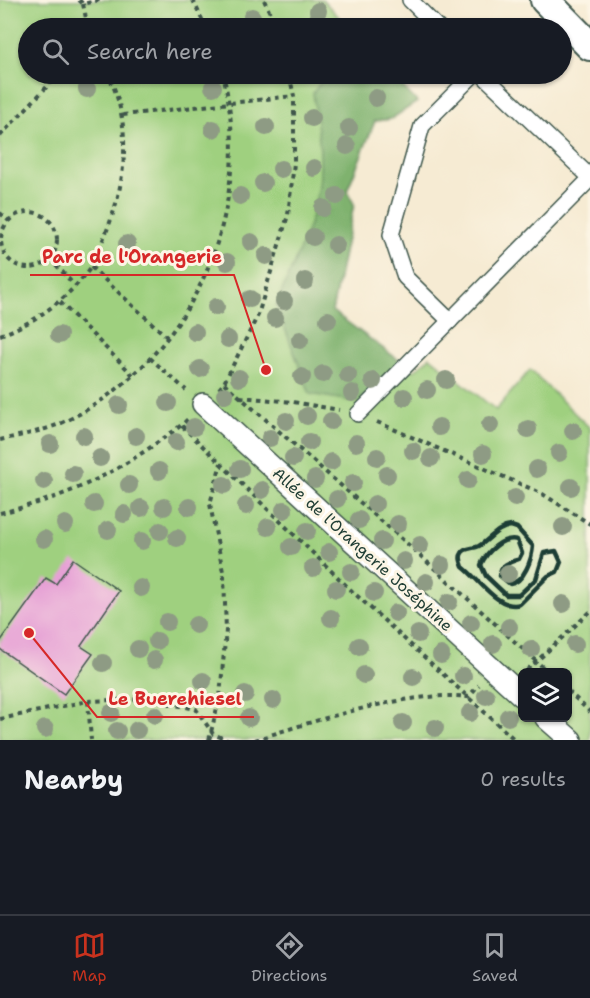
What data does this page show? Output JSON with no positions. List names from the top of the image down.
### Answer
{
  "streets": {
    "street": ["Allée de l'Orangerie Joséphine"]
  },
  "places": ["Parc de l'Orangerie", "Le Buerehiesel"],
  "page": {
    "search": "Search here",
    "heading": ["Nearby", "0 results"],
    "nav": ["Map", "Directions", "Saved"]
  }
}
